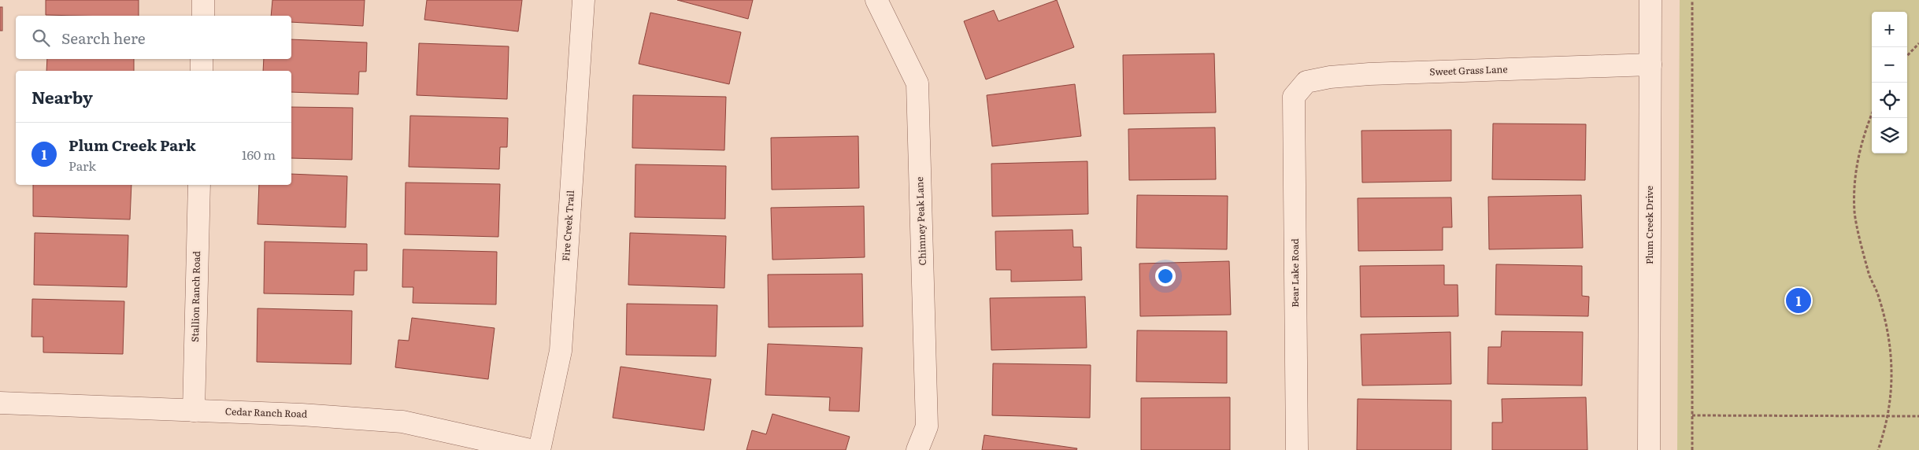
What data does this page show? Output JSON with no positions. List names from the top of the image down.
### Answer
{
  "streets": {
    "street": [
      "Sweet Grass Lane",
      "Chimney Peak Lane",
      "Plum Creek Drive",
      "Fire Creek Trail",
      "Bear Lake Road",
      "Stallion Ranch Road",
      "Cedar Ranch Road"
    ]
  },
  "crossings": [
    ["Sweet Grass Lane", "Plum Creek Drive"],
    ["Sweet Grass Lane", "Bear Lake Road"],
    ["Stallion Ranch Road", "Cedar Ranch Road"]
  ],
  "page": {
    "map_buttons": ["+", "−"],
    "search": "Search here",
    "heading": "Nearby",
    "list": [
      {
        "mark": "1",
        "name": "Plum Creek Park",
        "note": "Park",
        "value": "160 m"
      }
    ],
    "pins": "1"
  }
}
